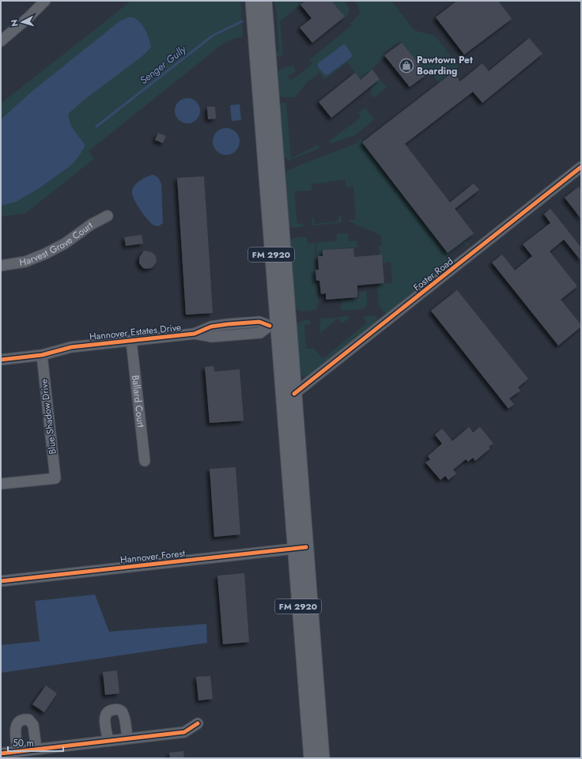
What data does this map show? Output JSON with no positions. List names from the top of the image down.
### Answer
{
  "streets": {
    "main road": ["FM 2920"],
    "street": [
      "Harvest Grove Court",
      "Foster Road",
      "Hannover Estates Drive",
      "Ballard Court",
      "Blue Shadow Drive",
      "Hannover Forest"
    ]
  },
  "crossings": [
    ["FM 2920", "Foster Road"],
    ["FM 2920", "Hannover Estates Drive"],
    ["FM 2920", "Hannover Forest"],
    ["Hannover Estates Drive", "Ballard Court"],
    ["Hannover Estates Drive", "Blue Shadow Drive"]
  ],
  "water": ["Senger Gully"],
  "places": {
    "shop": ["Pawtown Pet Boarding"]
  },
  "scale_bar": "50 m",
  "north": "left"
}
